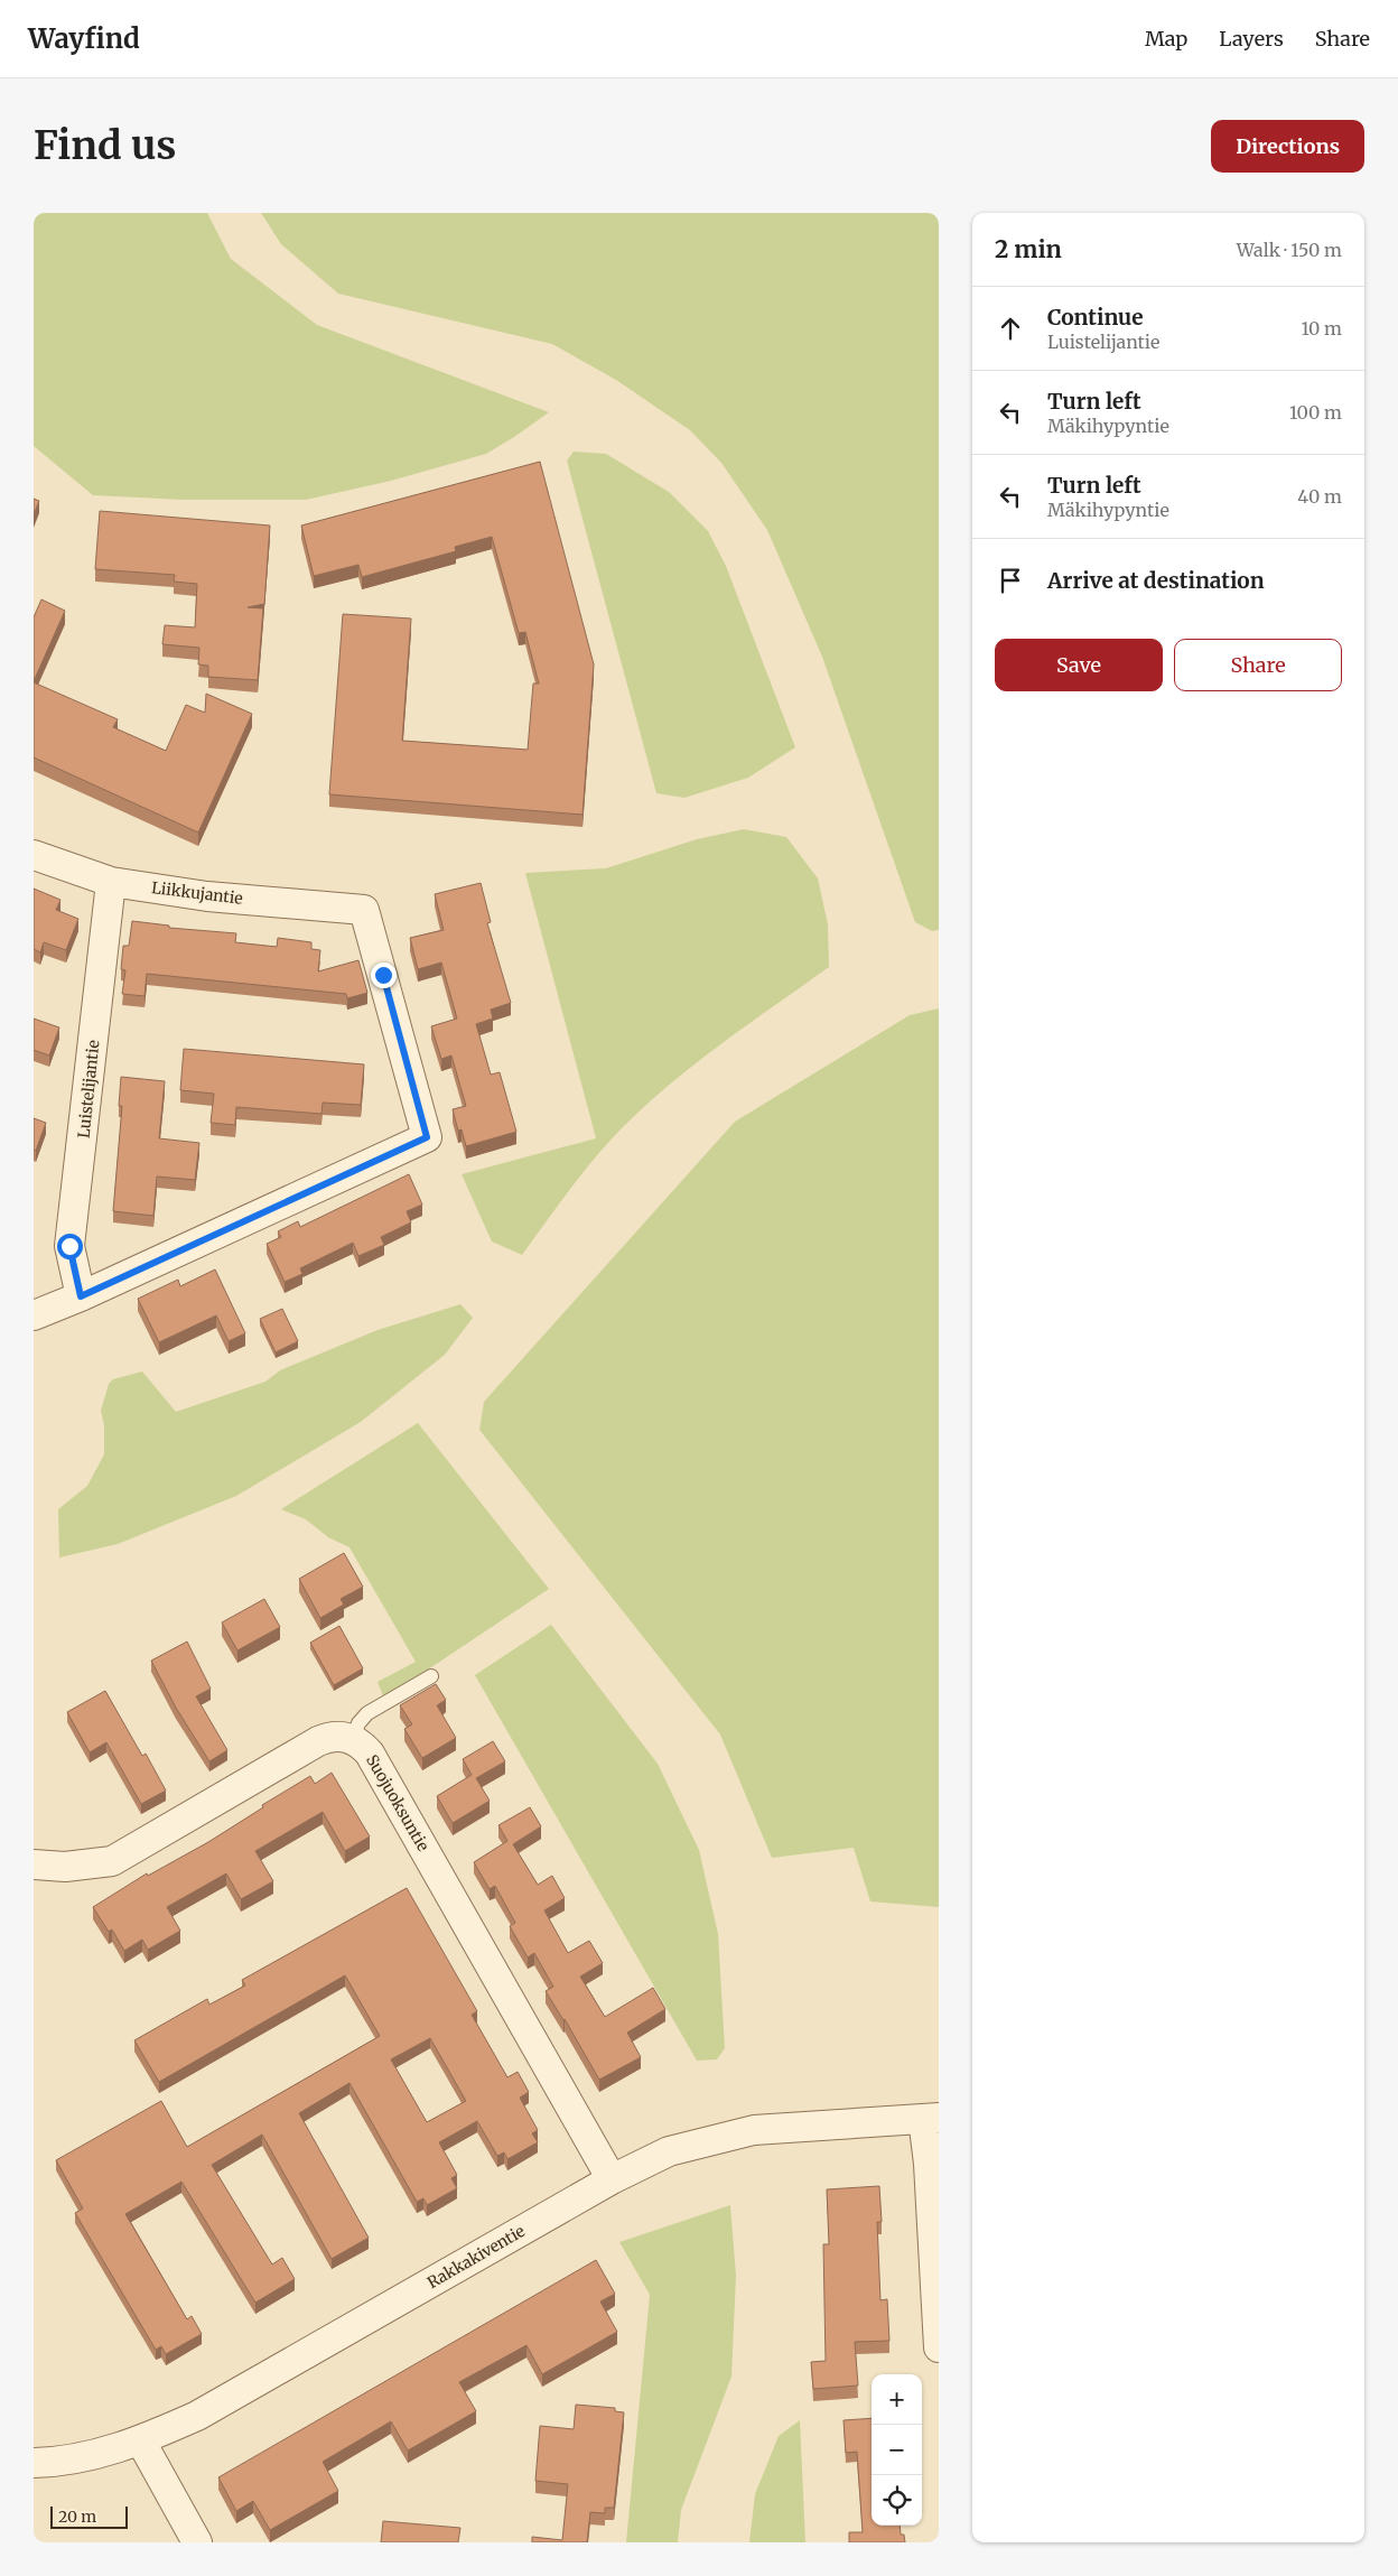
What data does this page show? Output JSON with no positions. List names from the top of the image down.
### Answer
{
  "streets": {
    "street": [
      "Liikkujantie",
      "Luistelijantie",
      "Suojuoksuntie",
      "Rakkakiventie"
    ]
  },
  "crossings": [
    ["Liikkujantie", "Luistelijantie"],
    ["Suojuoksuntie", "Rakkakiventie"]
  ],
  "scale_bar": "20 m",
  "page": {
    "header": "Wayfind",
    "nav": ["Map", "Layers", "Share"],
    "buttons": [
      "Directions",
      ["Save", "Share"]
    ],
    "title": "Find us",
    "heading": ["2 min", "Walk · 150 m"],
    "list": [
      ["Continue", "Luistelijantie", "10 m"],
      ["Turn left", "Mäkihypyntie", "100 m"],
      ["Turn left", "Mäkihypyntie", "40 m"],
      "Arrive at destination"
    ],
    "map_buttons": ["+", "−"],
    "scale": "20 m"
  }
}
